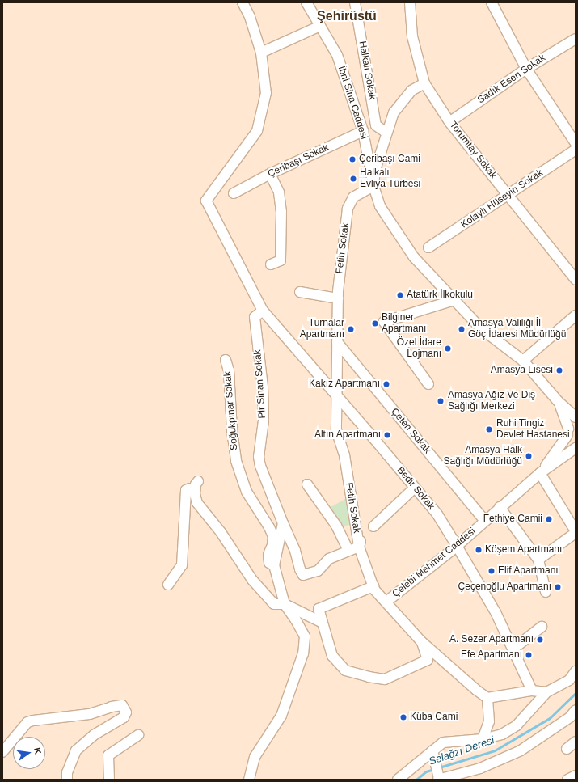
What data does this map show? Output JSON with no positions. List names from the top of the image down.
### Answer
{
  "streets": {
    "street": [
      "Halkalı Sokak",
      "Sadık Esen Sokak",
      "İbni Sina Caddesi",
      "Torumtay Sokak",
      "Çeribaşı Sokak",
      "Kolaylı Hüseyin Sokak",
      "Fetih Sokak",
      "Pir Sinan Sokak",
      "Soğukpınar Sokak",
      "Çeten Sokak",
      "Bedir Sokak",
      "Çelebi Mehmet Caddesi"
    ]
  },
  "crossings": [
    ["Sadık Esen Sokak", "Torumtay Sokak"],
    ["İbni Sina Caddesi", "Çeribaşı Sokak"],
    ["İbni Sina Caddesi", "Fetih Sokak"],
    ["Torumtay Sokak", "Kolaylı Hüseyin Sokak"],
    ["Fetih Sokak", "Çeten Sokak"],
    ["Fetih Sokak", "Bedir Sokak"],
    ["Fetih Sokak", "Çelebi Mehmet Caddesi"],
    ["Pir Sinan Sokak", "Bedir Sokak"],
    ["Çeten Sokak", "Çelebi Mehmet Caddesi"],
    ["Bedir Sokak", "Çelebi Mehmet Caddesi"]
  ],
  "districts": ["Şehirüstü"],
  "water": ["Selağzı Deresi"],
  "places": [
    "Çeribaşı Cami",
    "Halkalı Evliya Türbesi",
    "Atatürk İlkokulu",
    "Bilginer Apartmanı",
    "Turnalar Apartmanı",
    "Amasya Valiliği İl Göç İdaresi Müdürlüğü",
    "Özel İdare Lojmanı",
    "Amasya Lisesi",
    "Kakız Apartmanı",
    "Amasya Ağız Ve Diş Sağlığı Merkezi",
    "Ruhi Tingiz Devlet Hastanesi",
    "Altın Apartmanı",
    "Amasya Halk Sağlığı Müdürlüğü",
    "Fethiye Camii",
    "Köşem Apartmanı",
    "Elif Apartmanı",
    "Çeçenoğlu Apartmanı",
    "A. Sezer Apartmanı",
    "Efe Apartmanı",
    "Küba Cami"
  ],
  "north": "right"
}
